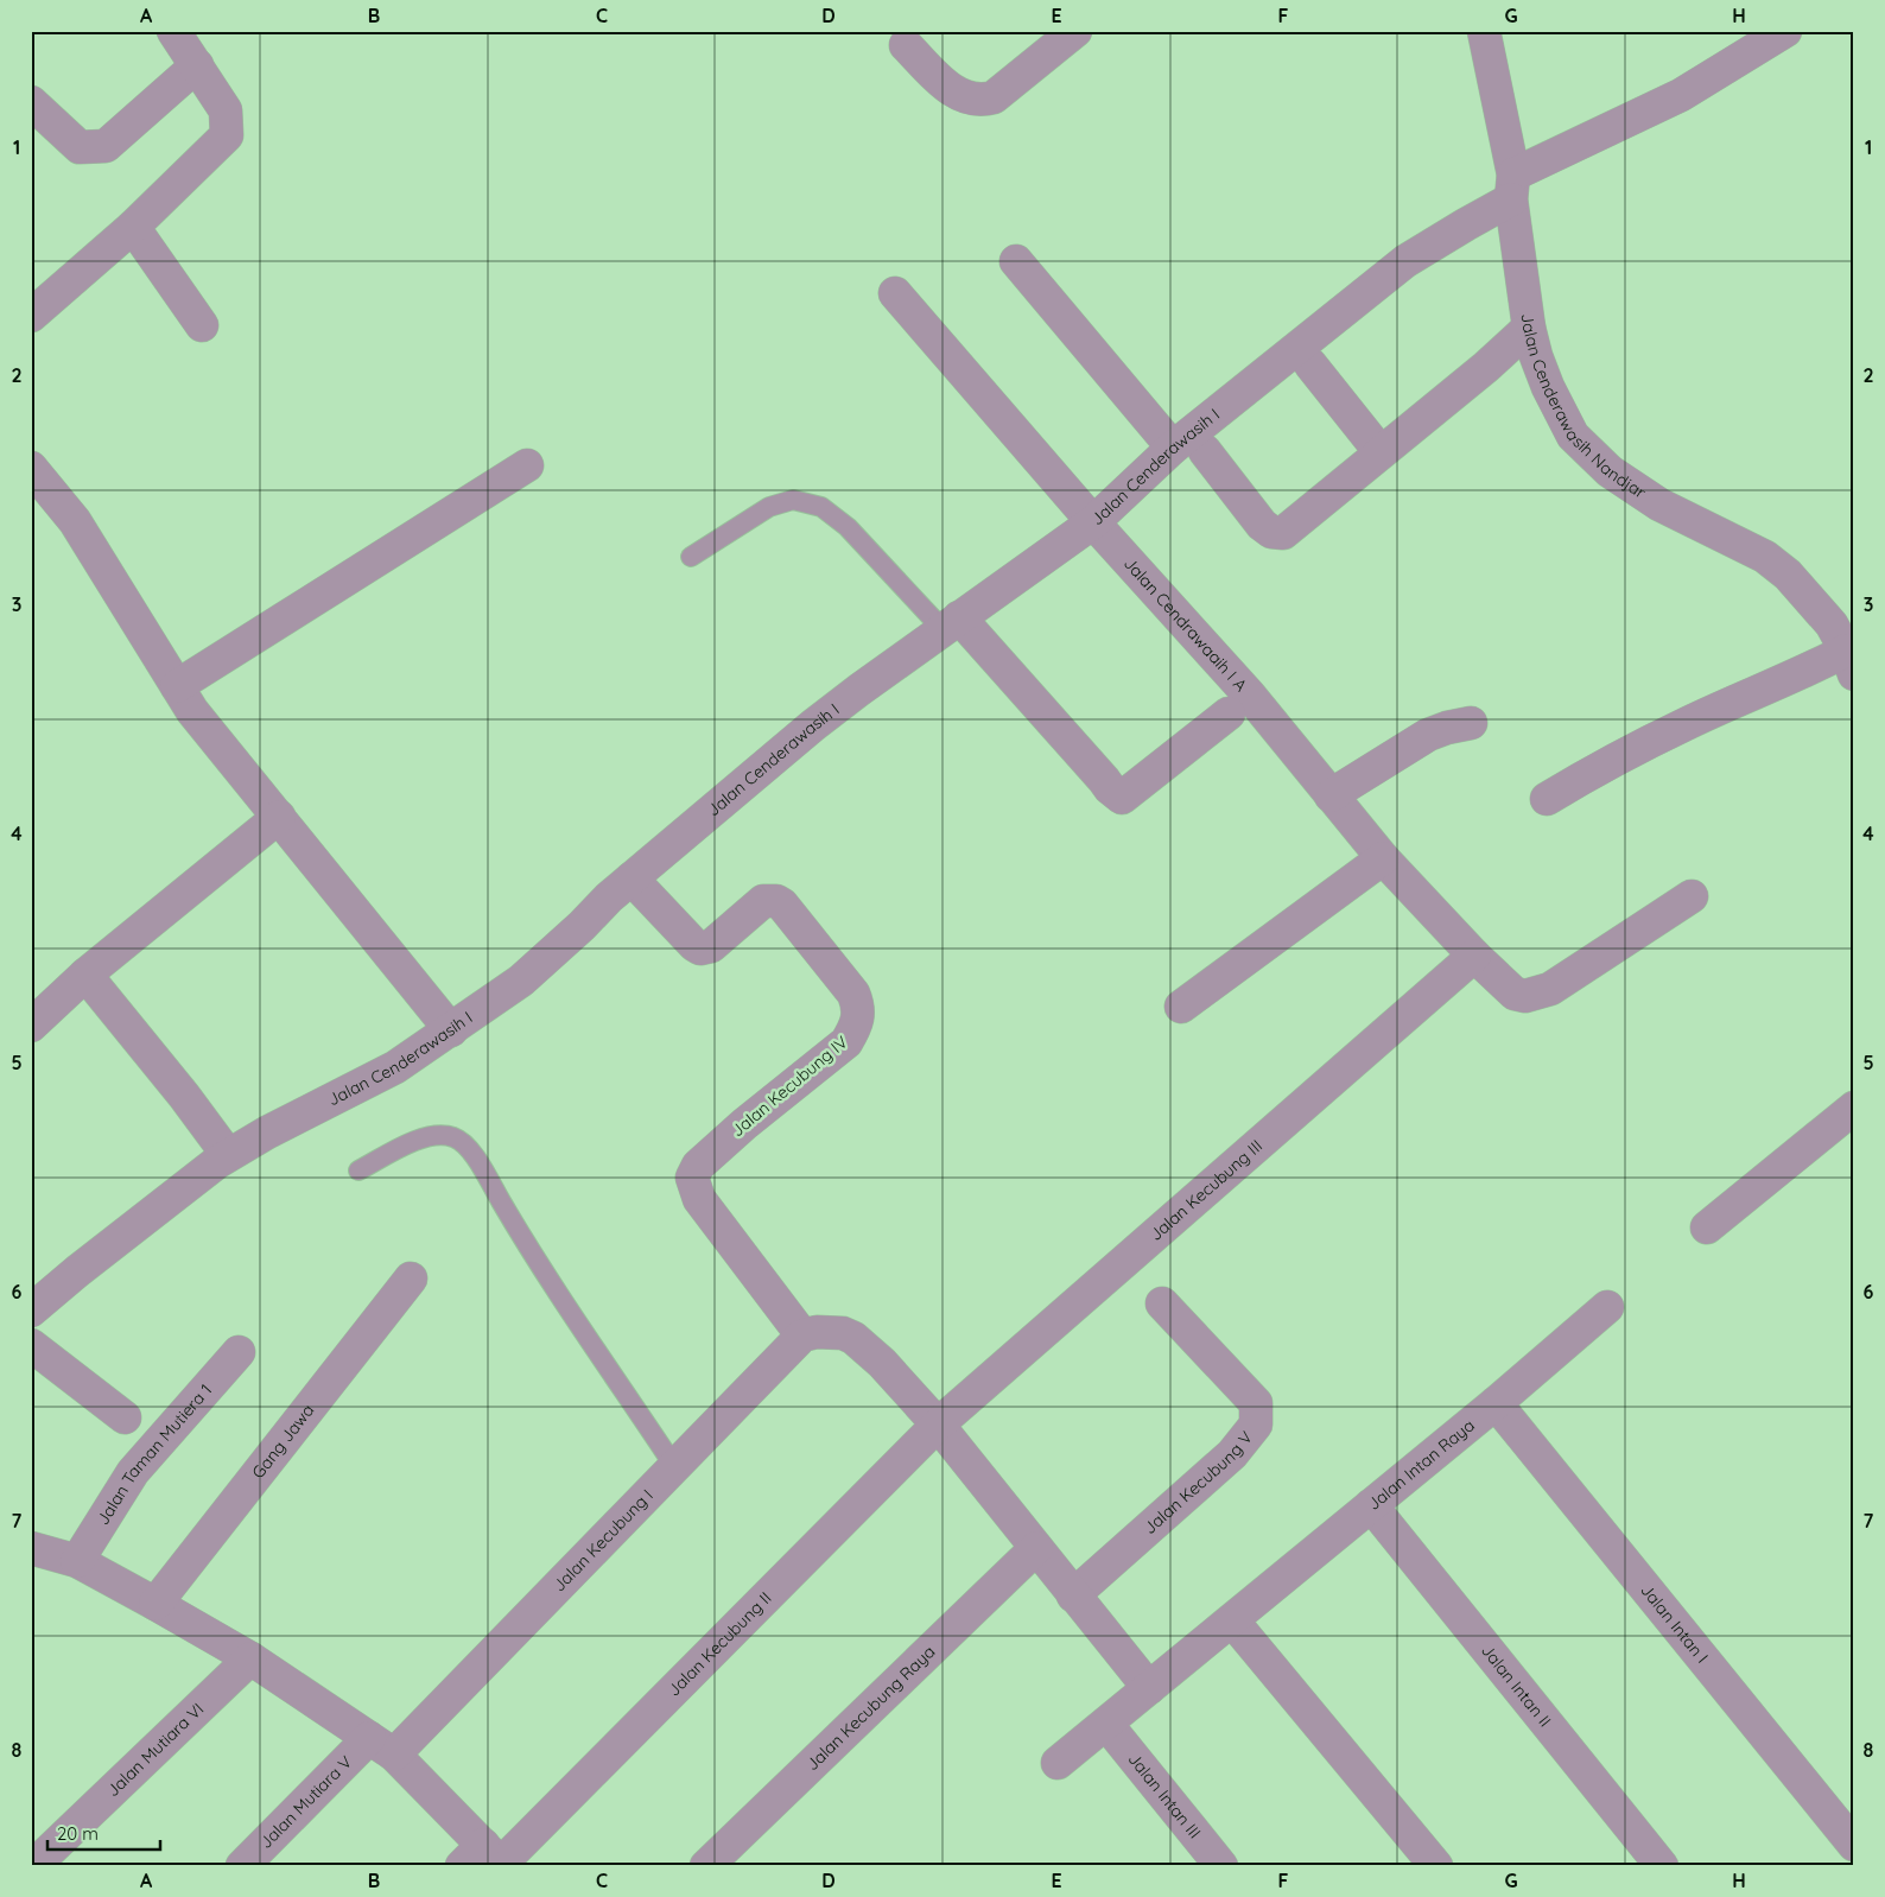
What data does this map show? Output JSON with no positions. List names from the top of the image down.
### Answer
{
  "streets": {
    "street": [
      "Jalan Cenderawasih Nandjar",
      "Jalan Cenderawasih I",
      "Jalan Cendrawaaih I A",
      "Jalan Kecubung IV",
      "Jalan Kecubung III",
      "Gang Jawa",
      "Jalan Taman Mutiera 1",
      "Jalan Intan Raya",
      "Jalan Kecubung V",
      "Jalan Kecubung I",
      "Jalan Intan I",
      "Jalan Kecubung II",
      "Jalan Intan II",
      "Jalan Kecubung Raya",
      "Jalan Mutiara VI",
      "Jalan Intan III",
      "Jalan Mutiara V"
    ]
  },
  "crossings": [
    ["Jalan Cenderawasih Nandjar", "Jalan Cenderawasih I"],
    ["Jalan Cenderawasih I", "Jalan Cendrawaaih I A"],
    ["Jalan Cenderawasih I", "Jalan Kecubung IV"],
    ["Jalan Cendrawaaih I A", "Jalan Kecubung III"],
    ["Jalan Kecubung IV", "Jalan Kecubung I"],
    ["Jalan Kecubung III", "Jalan Kecubung II"],
    ["Jalan Intan Raya", "Jalan Intan I"],
    ["Jalan Intan Raya", "Jalan Intan II"],
    ["Jalan Intan Raya", "Jalan Intan III"],
    ["Jalan Kecubung I", "Jalan Mutiara V"]
  ],
  "scale_bar": "20 m",
  "grid": {
    "columns": [
      "A",
      "B",
      "C",
      "D",
      "E",
      "F",
      "G",
      "H"
    ],
    "rows": [
      "1",
      "2",
      "3",
      "4",
      "5",
      "6",
      "7",
      "8"
    ]
  }
}
